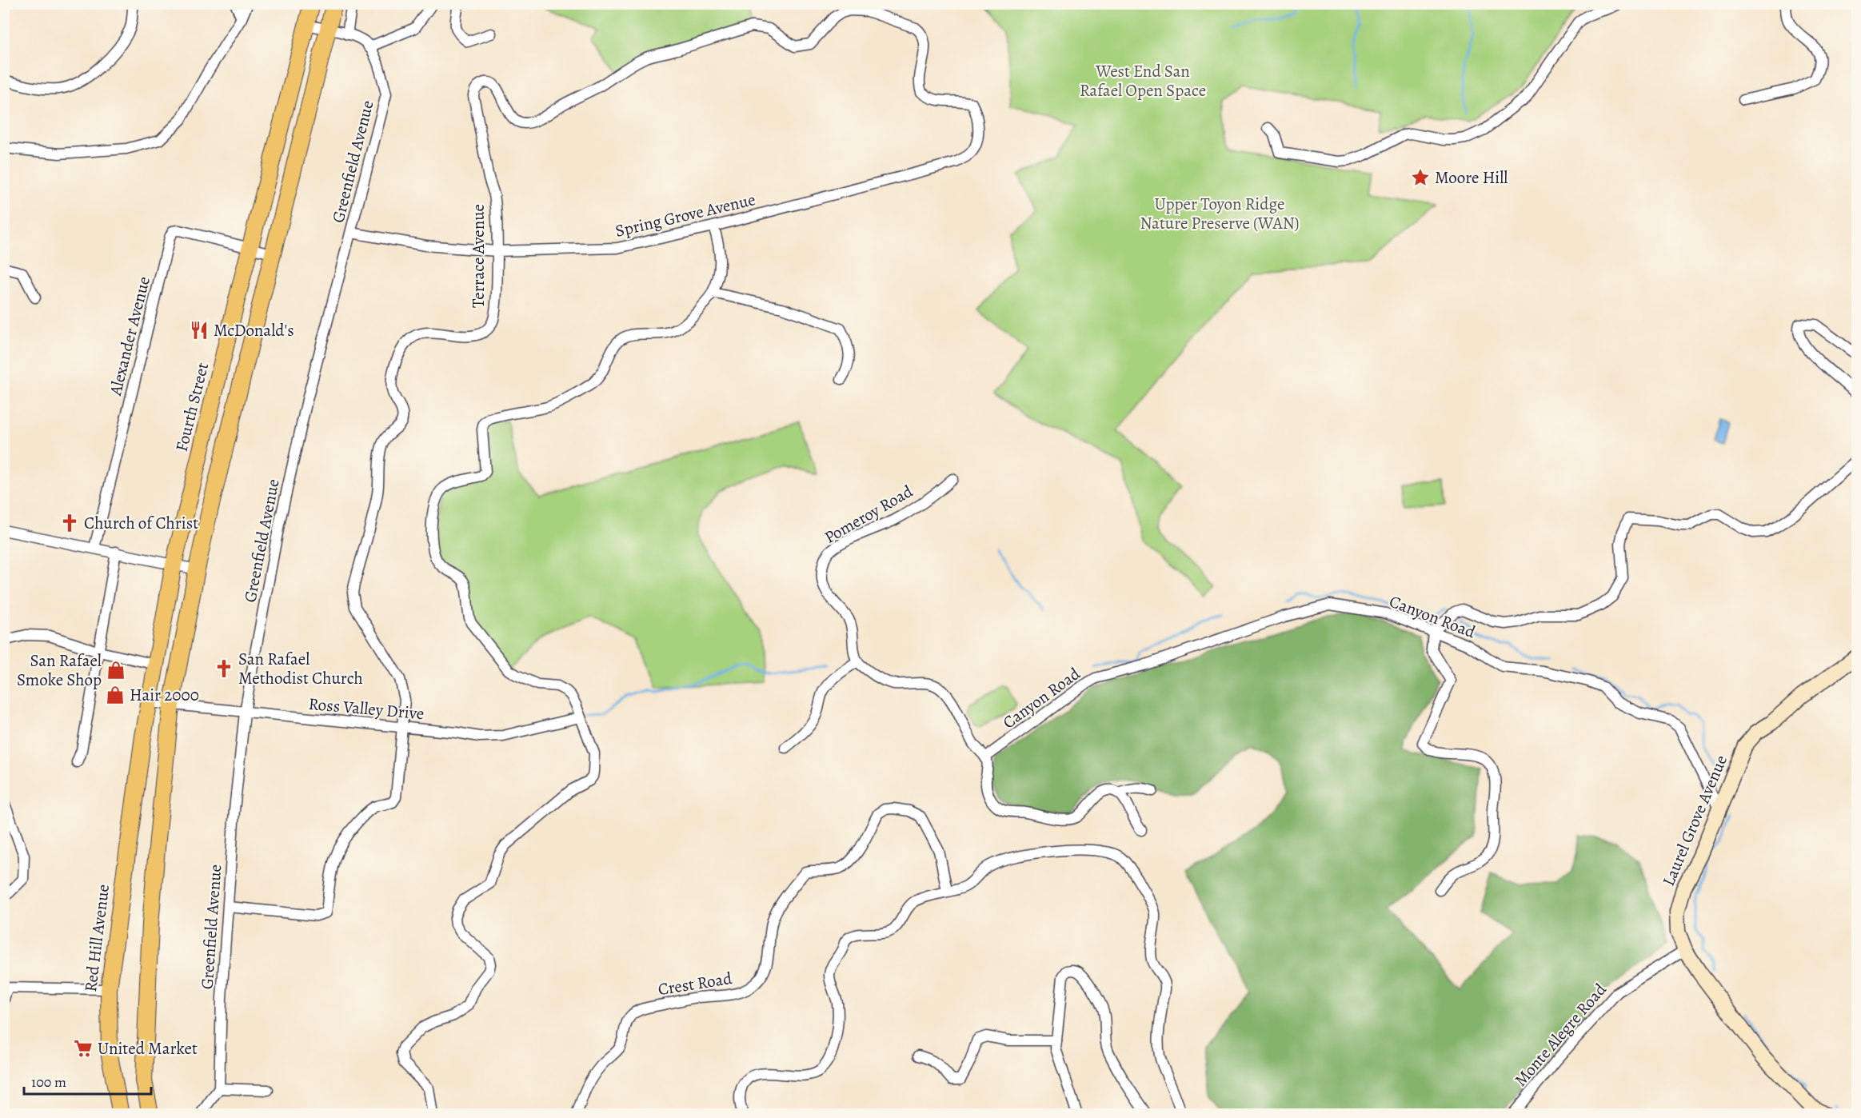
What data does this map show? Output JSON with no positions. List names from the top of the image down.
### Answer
{
  "streets": {
    "main road": ["Fourth Street", "Red Hill Avenue"],
    "street": [
      "Greenfield Avenue",
      "Spring Grove Avenue",
      "Terrace Avenue",
      "Alexander Avenue",
      "Pomeroy Road",
      "Canyon Road",
      "Ross Valley Drive",
      "Laurel Grove Avenue",
      "Crest Road",
      "Monte Alegre Road"
    ]
  },
  "crossings": [
    ["Greenfield Avenue", "Spring Grove Avenue"],
    ["Greenfield Avenue", "Terrace Avenue"],
    ["Greenfield Avenue", "Ross Valley Drive"],
    ["Spring Grove Avenue", "Terrace Avenue"],
    ["Terrace Avenue", "Ross Valley Drive"],
    ["Alexander Avenue", "Fourth Street"],
    ["Fourth Street", "Ross Valley Drive"],
    ["Fourth Street", "Red Hill Avenue"],
    ["Canyon Road", "Laurel Grove Avenue"],
    ["Laurel Grove Avenue", "Monte Alegre Road"]
  ],
  "parks": ["West End San Rafael Open Space", "Upper Toyon Ridge Nature Preserve (WAN)"],
  "places": {
    "place": ["Moore Hill"],
    "restaurant": ["McDonald's"],
    "church": ["Church of Christ", "San Rafael Methodist Church"],
    "shop": ["San Rafael Smoke Shop", "Hair 2000"],
    "supermarket": ["United Market"]
  },
  "scale_bar": "100 m"
}
